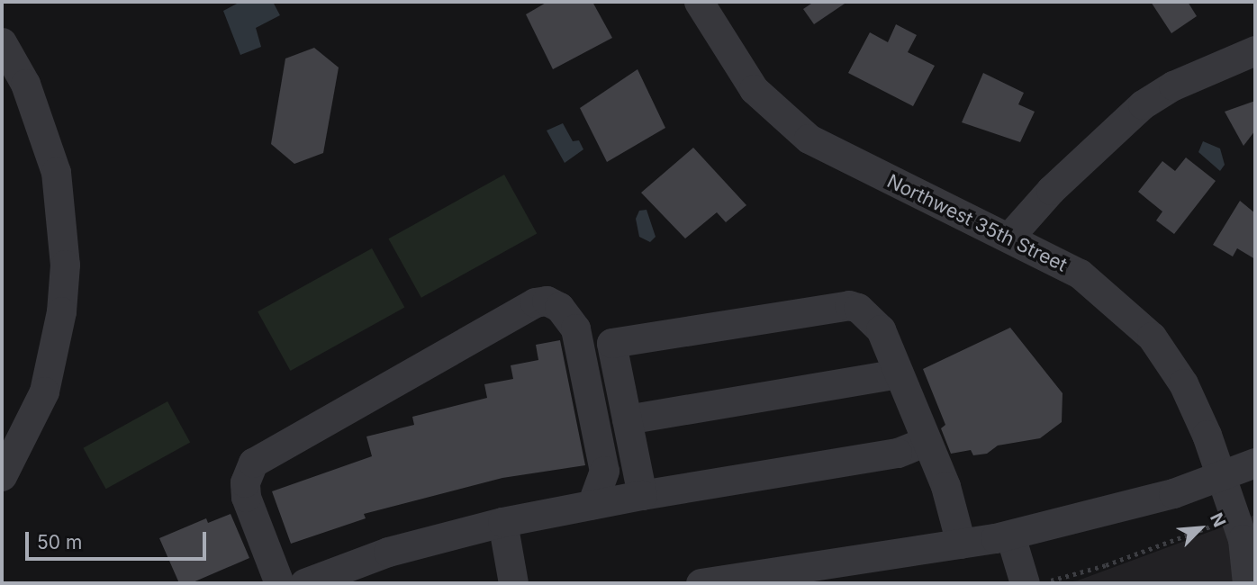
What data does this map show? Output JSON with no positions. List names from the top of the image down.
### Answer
{
  "streets": {
    "street": ["Northwest 35th Street"]
  },
  "scale_bar": "50 m",
  "north": "top right"
}
